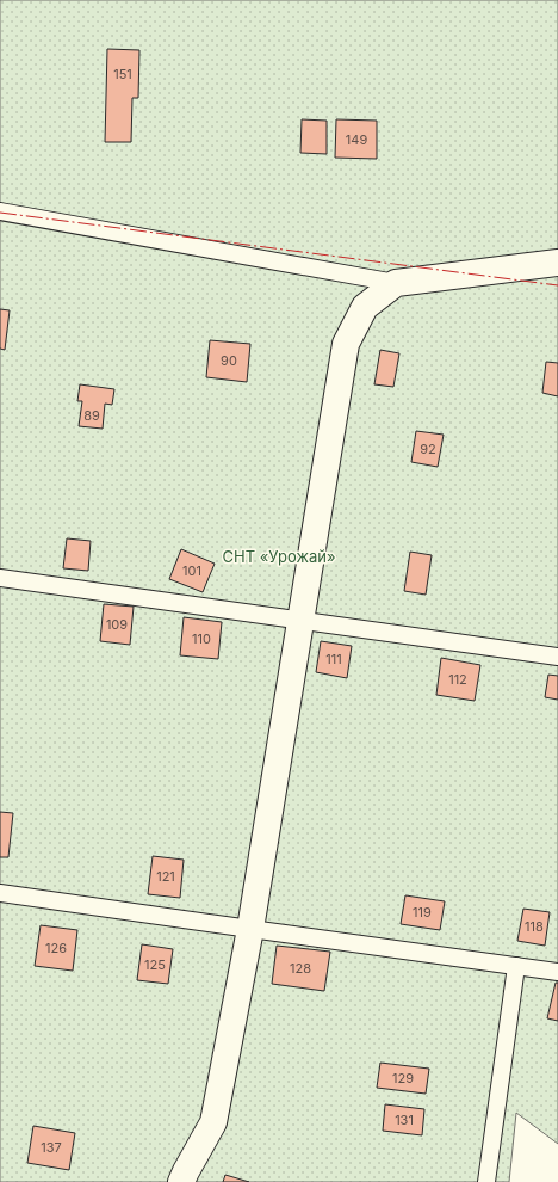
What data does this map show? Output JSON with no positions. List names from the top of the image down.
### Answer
{
  "parks": ["СНТ «Урожай»"],
  "house_numbers": [
    "151",
    "149",
    "90",
    "89",
    "92",
    "101",
    "109",
    "110",
    "111",
    "112",
    "121",
    "119",
    "118",
    "126",
    "125",
    "128",
    "129",
    "131",
    "137"
  ]
}
